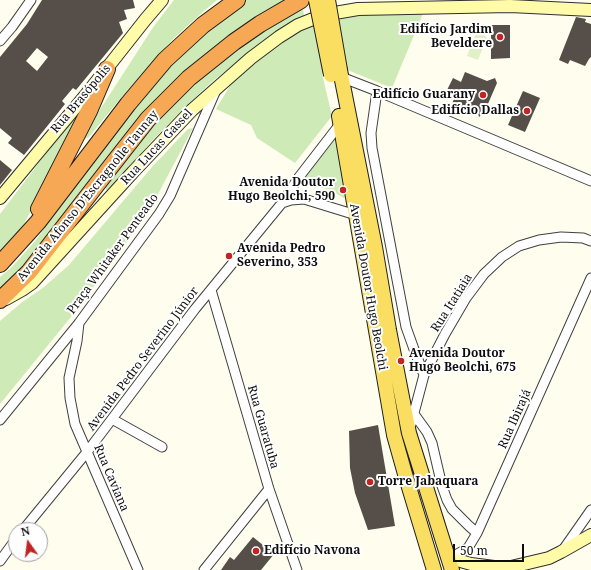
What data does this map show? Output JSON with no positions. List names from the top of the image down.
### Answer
{
  "streets": {
    "highway": ["Avenida Afonso D'Escragnolle Taunay"],
    "main road": ["Avenida Doutor Hugo Beolchi"],
    "street": [
      "Rua Brasópolis",
      "Rua Lucas Gassel",
      "Praça Whitaker Penteado",
      "Rua Itatiaia",
      "Avenida Pedro Severino Júnior",
      "Rua Ibirajá",
      "Rua Guaratuba",
      "Rua Caviana"
    ]
  },
  "crossings": [
    ["Rua Lucas Gassel", "Avenida Afonso D'Escragnolle Taunay"],
    ["Rua Lucas Gassel", "Praça Whitaker Penteado"],
    ["Rua Lucas Gassel", "Avenida Doutor Hugo Beolchi"],
    ["Praça Whitaker Penteado", "Rua Caviana"],
    ["Avenida Doutor Hugo Beolchi", "Rua Itatiaia"],
    ["Avenida Doutor Hugo Beolchi", "Avenida Pedro Severino Júnior"],
    ["Avenida Doutor Hugo Beolchi", "Rua Ibirajá"],
    ["Avenida Pedro Severino Júnior", "Rua Guaratuba"],
    ["Avenida Pedro Severino Júnior", "Rua Caviana"]
  ],
  "places": [
    "Edifício Jardim Beveldere",
    "Edifício Guarany",
    "Edifício Dallas",
    "Avenida Doutor Hugo Beolchi, 590",
    "Avenida Pedro Severino, 353",
    "Avenida Doutor Hugo Beolchi, 675",
    "Torre Jabaquara",
    "Edifício Navona"
  ],
  "scale_bar": "50 m",
  "north": "top"
}
